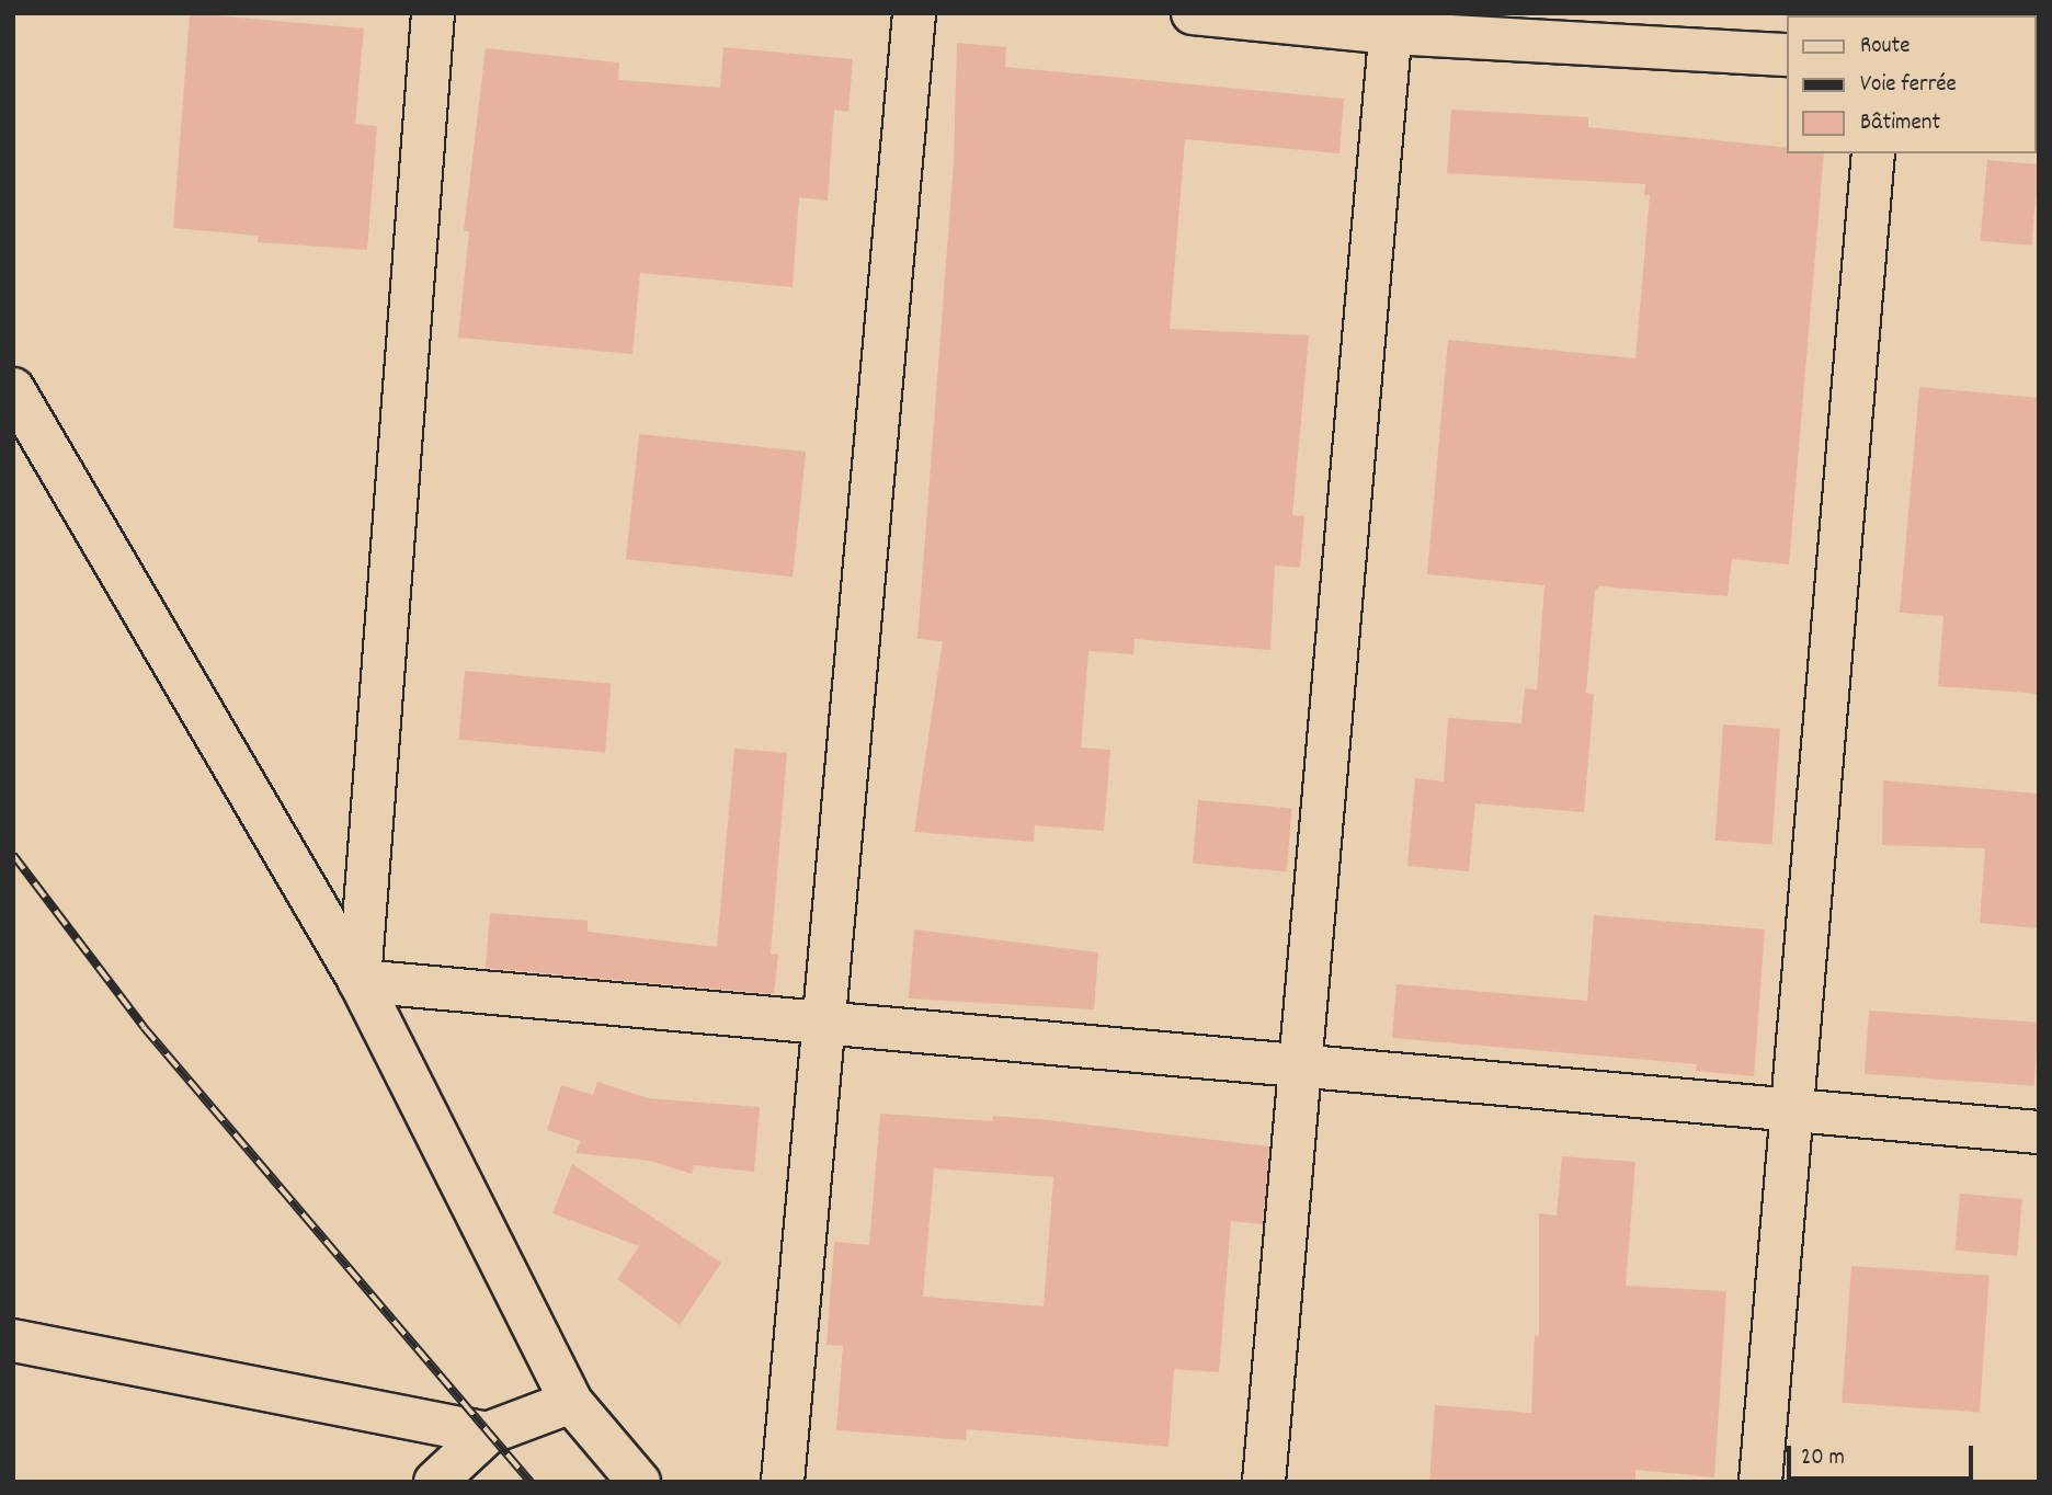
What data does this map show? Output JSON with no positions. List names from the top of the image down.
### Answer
{
  "legend": ["Route", "Voie ferrée", "Bâtiment"],
  "scale_bar": "20 m"
}
